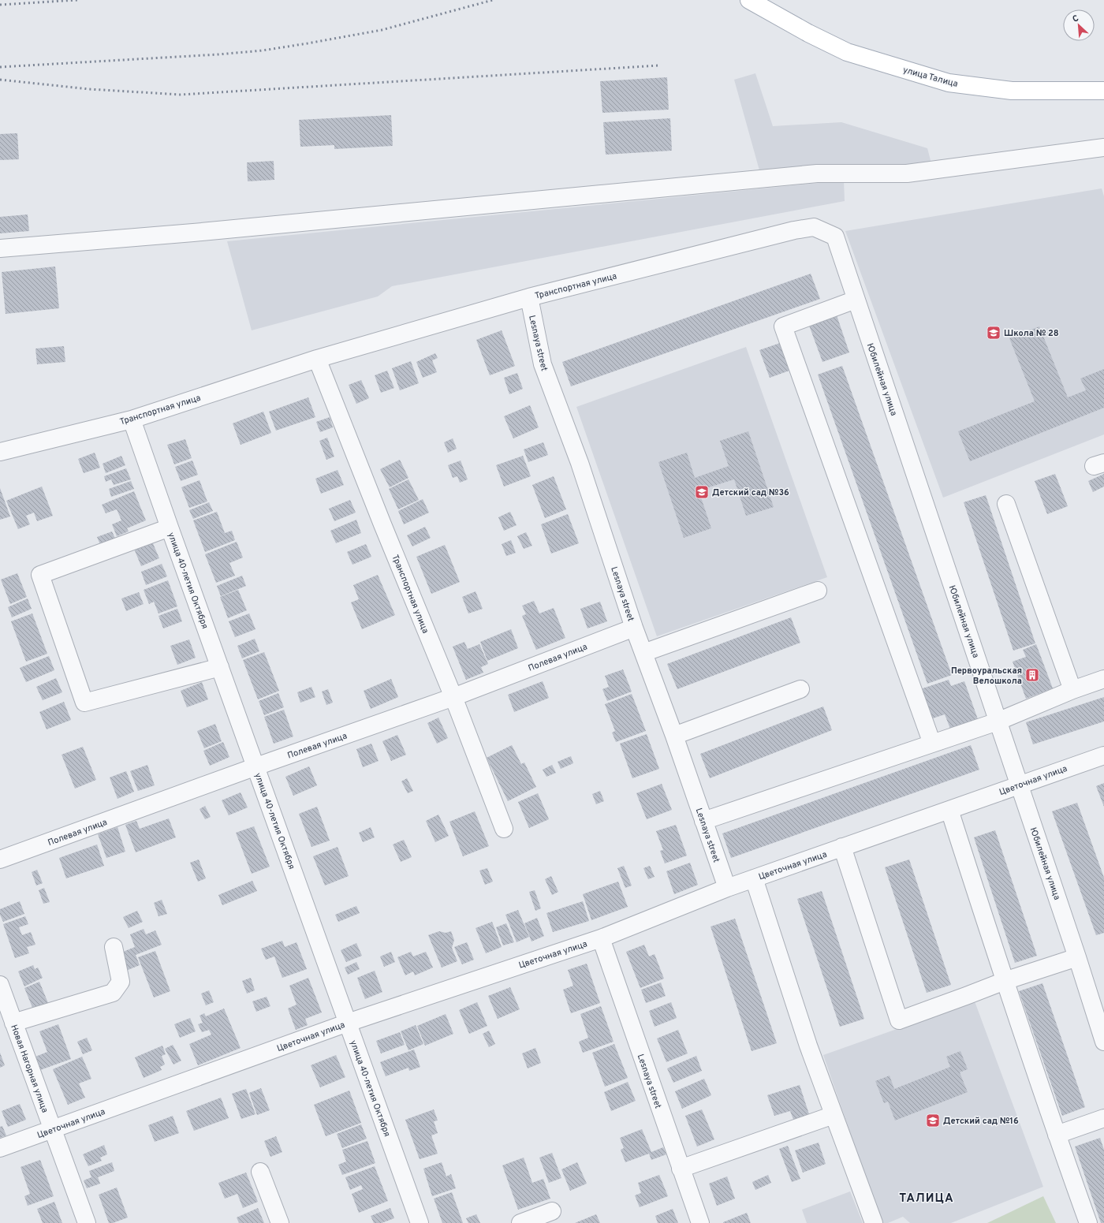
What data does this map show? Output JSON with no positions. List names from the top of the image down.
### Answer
{
  "streets": {
    "main road": ["улица Талица"],
    "street": [
      "Транспортная улица",
      "Lesnaya street",
      "Юбилейная улица",
      "улица 40-летия Октября",
      "Полевая улица",
      "Цветочная улица",
      "Новая Нагорная улица"
    ]
  },
  "crossings": [
    ["Транспортная улица", "Lesnaya street"],
    ["Транспортная улица", "Юбилейная улица"],
    ["Транспортная улица", "улица 40-летия Октября"],
    ["Транспортная улица", "Полевая улица"],
    ["Lesnaya street", "Полевая улица"],
    ["Lesnaya street", "Цветочная улица"],
    ["Юбилейная улица", "Цветочная улица"],
    ["улица 40-летия Октября", "Полевая улица"],
    ["улица 40-летия Октября", "Цветочная улица"],
    ["Цветочная улица", "Новая Нагорная улица"]
  ],
  "districts": ["ТАЛИЦА"],
  "places": {
    "school or university": ["Школа № 28", "Детский сад №36", "Детский сад №16"],
    "building": ["Первоуральская Велошкола"]
  },
  "north": "top left"
}
